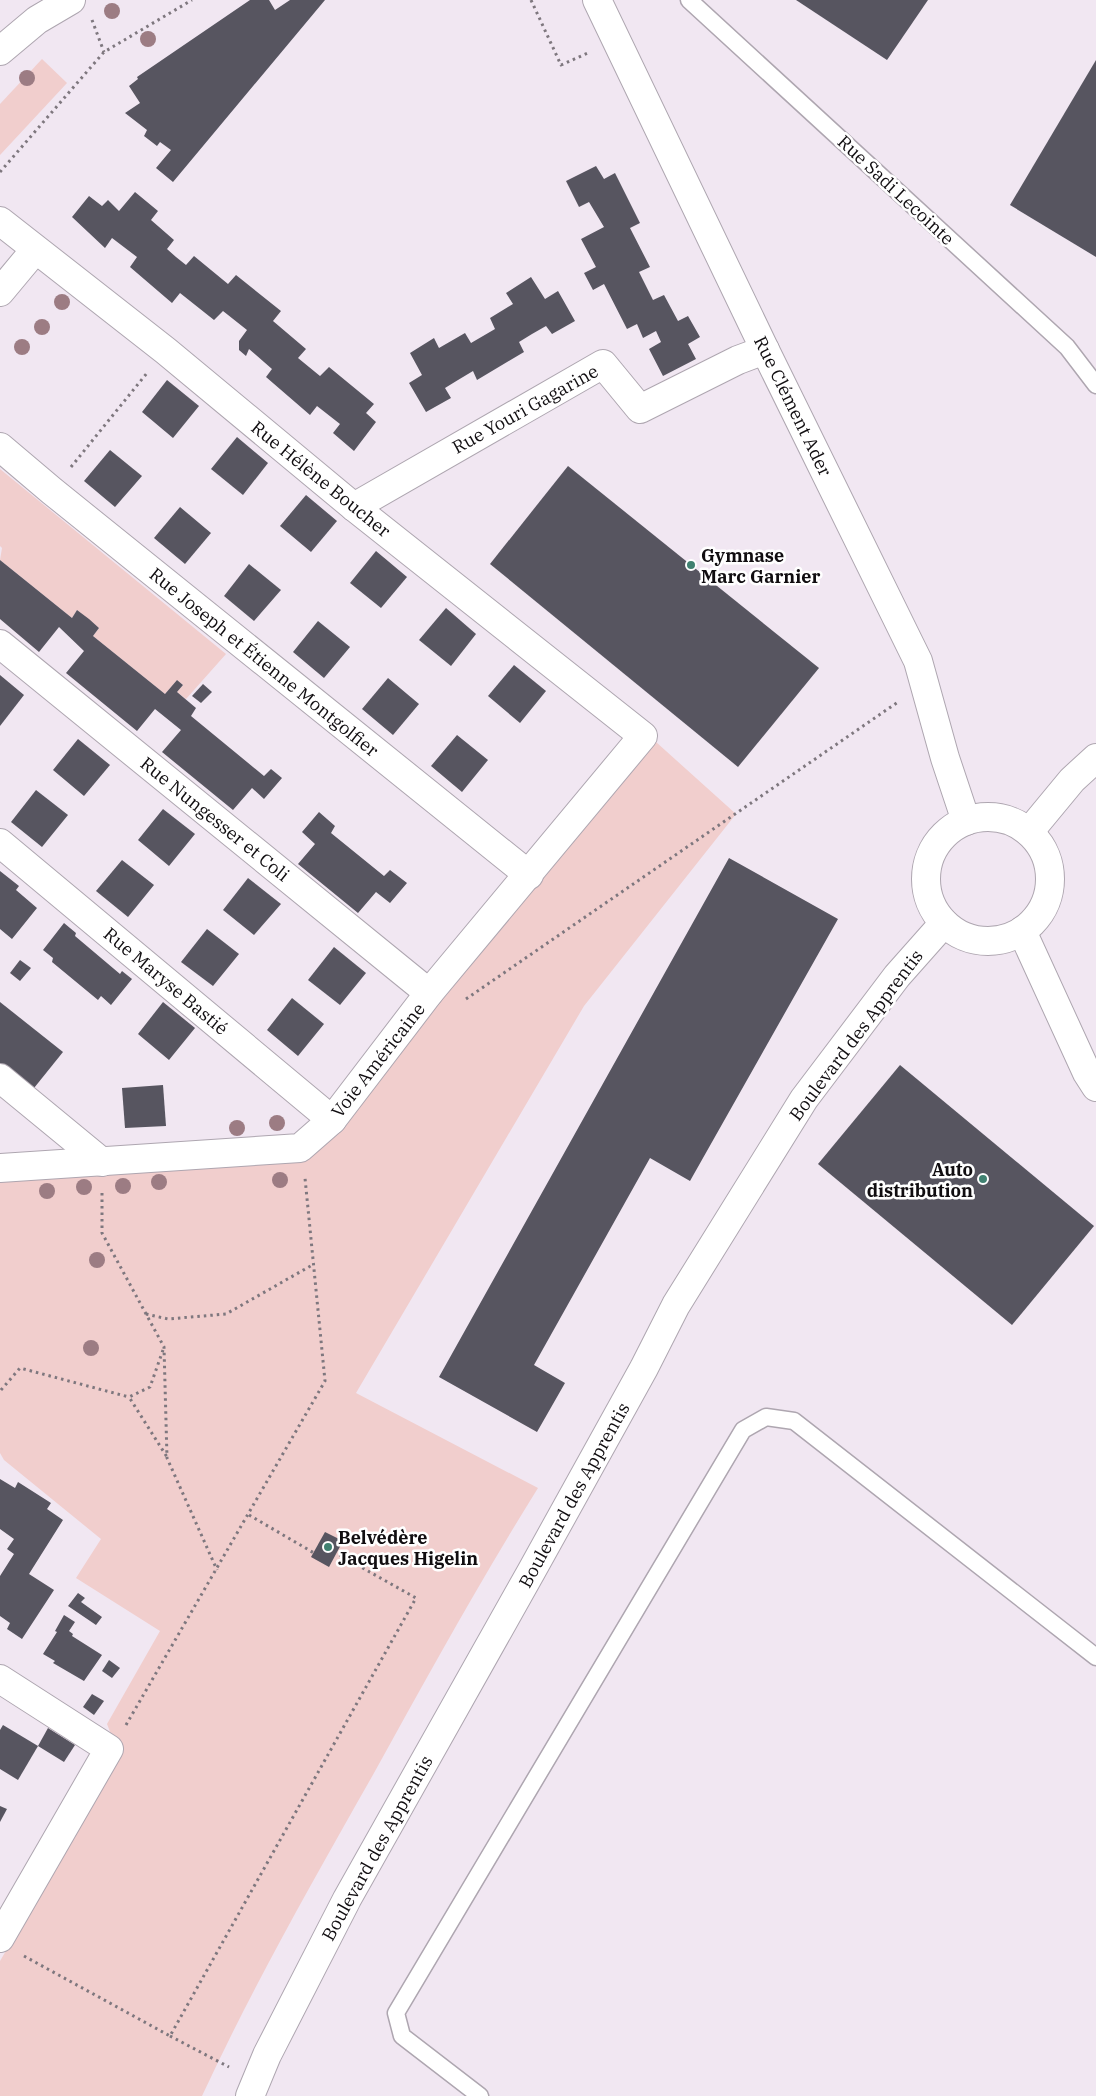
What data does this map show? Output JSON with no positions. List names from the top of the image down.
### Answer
{
  "streets": {
    "street": [
      "Rue Clément Ader",
      "Rue Youri Gagarine",
      "Rue Hélène Boucher",
      "Rue Joseph et Étienne Montgolfier",
      "Rue Nungesser et Coli",
      "Rue Maryse Bastié",
      "Boulevard des Apprentis",
      "Voie Américaine"
    ],
    "lane": ["Rue Sadi Lecointe"]
  },
  "crossings": [
    ["Rue Clément Ader", "Rue Youri Gagarine"],
    ["Rue Clément Ader", "Boulevard des Apprentis"],
    ["Rue Youri Gagarine", "Rue Hélène Boucher"],
    ["Rue Hélène Boucher", "Voie Américaine"],
    ["Rue Joseph et Étienne Montgolfier", "Voie Américaine"],
    ["Rue Nungesser et Coli", "Voie Américaine"],
    ["Rue Maryse Bastié", "Voie Américaine"]
  ],
  "places": ["Gymnase Marc Garnier", "Auto distribution", "Belvédère Jacques Higelin"]
}
